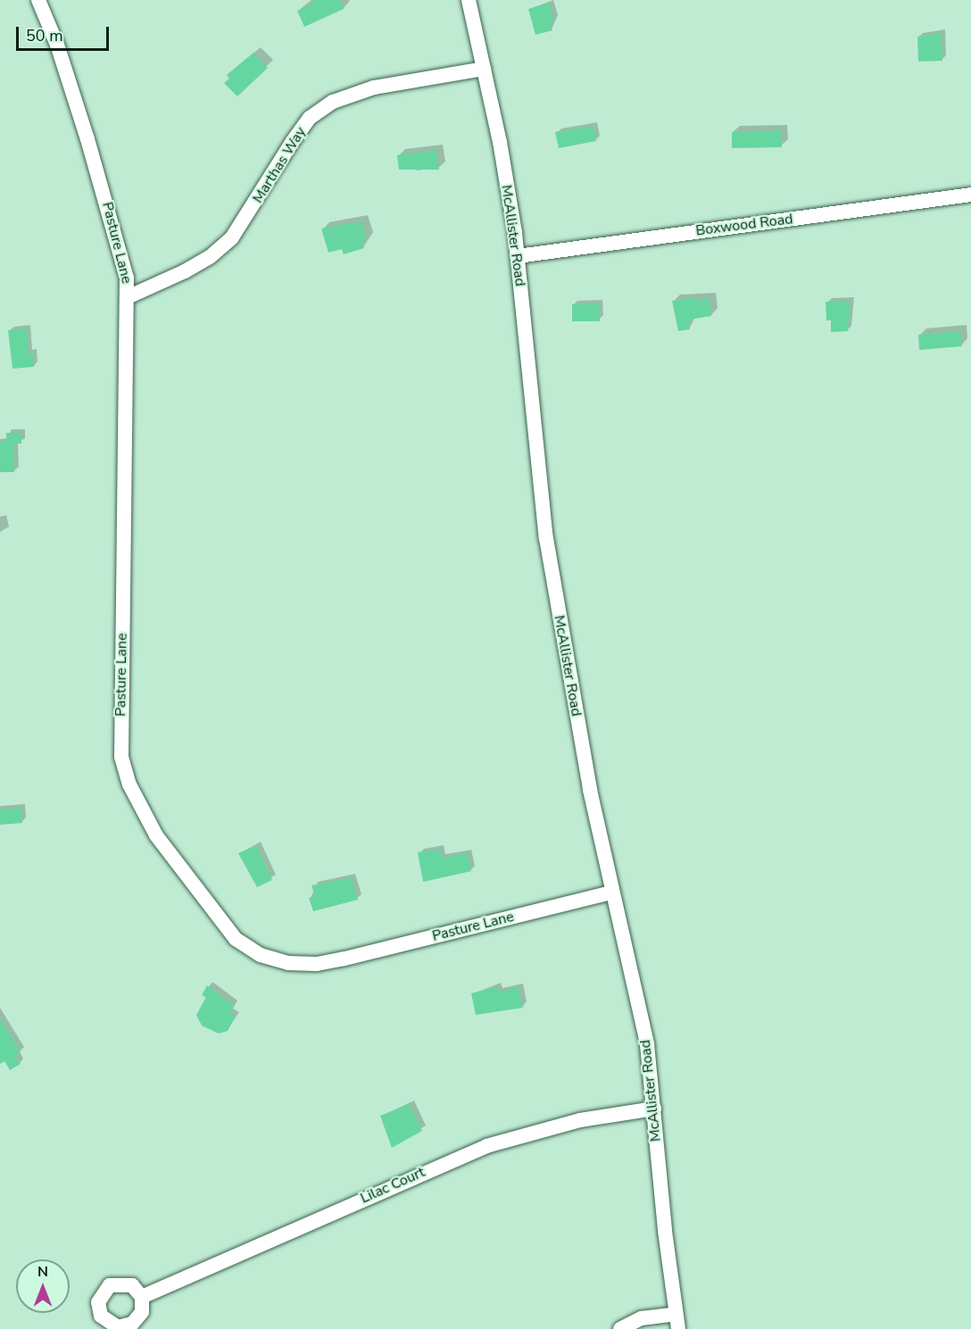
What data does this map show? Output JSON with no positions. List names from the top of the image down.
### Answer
{
  "streets": {
    "street": [
      "Marthas Way",
      "Boxwood Road",
      "McAllister Road",
      "Pasture Lane",
      "Lilac Court"
    ]
  },
  "crossings": [
    ["Marthas Way", "McAllister Road"],
    ["Marthas Way", "Pasture Lane"],
    ["Boxwood Road", "McAllister Road"],
    ["McAllister Road", "Pasture Lane"],
    ["McAllister Road", "Lilac Court"]
  ],
  "scale_bar": "50 m",
  "north": "top"
}
